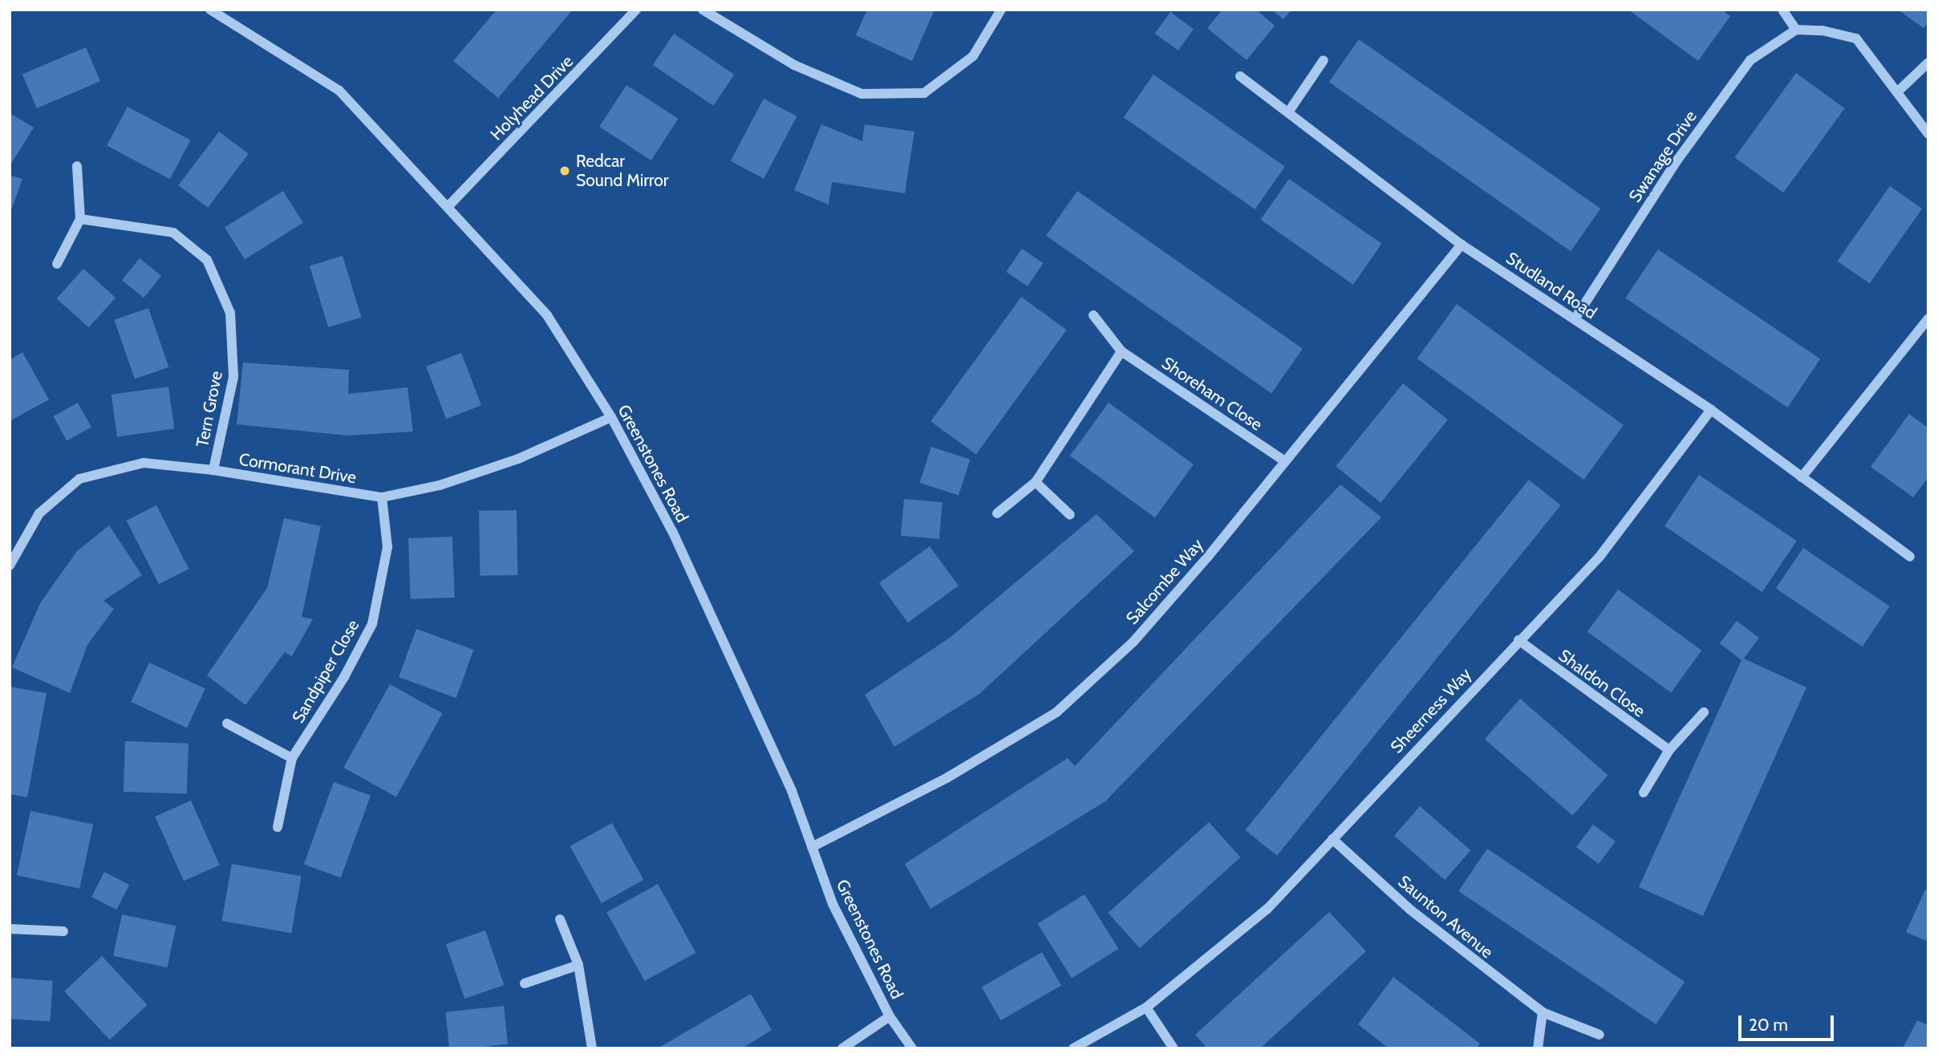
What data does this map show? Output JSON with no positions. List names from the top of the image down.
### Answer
{
  "streets": {
    "street": [
      "Holyhead Drive",
      "Swanage Drive",
      "Studland Road",
      "Shoreham Close",
      "Tern Grove",
      "Greenstones Road",
      "Cormorant Drive",
      "Salcombe Way",
      "Sandpiper Close",
      "Shaldon Close",
      "Sheerness Way",
      "Saunton Avenue"
    ]
  },
  "crossings": [
    ["Holyhead Drive", "Greenstones Road"],
    ["Swanage Drive", "Studland Road"],
    ["Studland Road", "Salcombe Way"],
    ["Studland Road", "Sheerness Way"],
    ["Shoreham Close", "Salcombe Way"],
    ["Tern Grove", "Cormorant Drive"],
    ["Greenstones Road", "Cormorant Drive"],
    ["Greenstones Road", "Salcombe Way"],
    ["Cormorant Drive", "Sandpiper Close"],
    ["Shaldon Close", "Sheerness Way"],
    ["Sheerness Way", "Saunton Avenue"]
  ],
  "places": ["Redcar Sound Mirror"],
  "scale_bar": "20 m"
}
